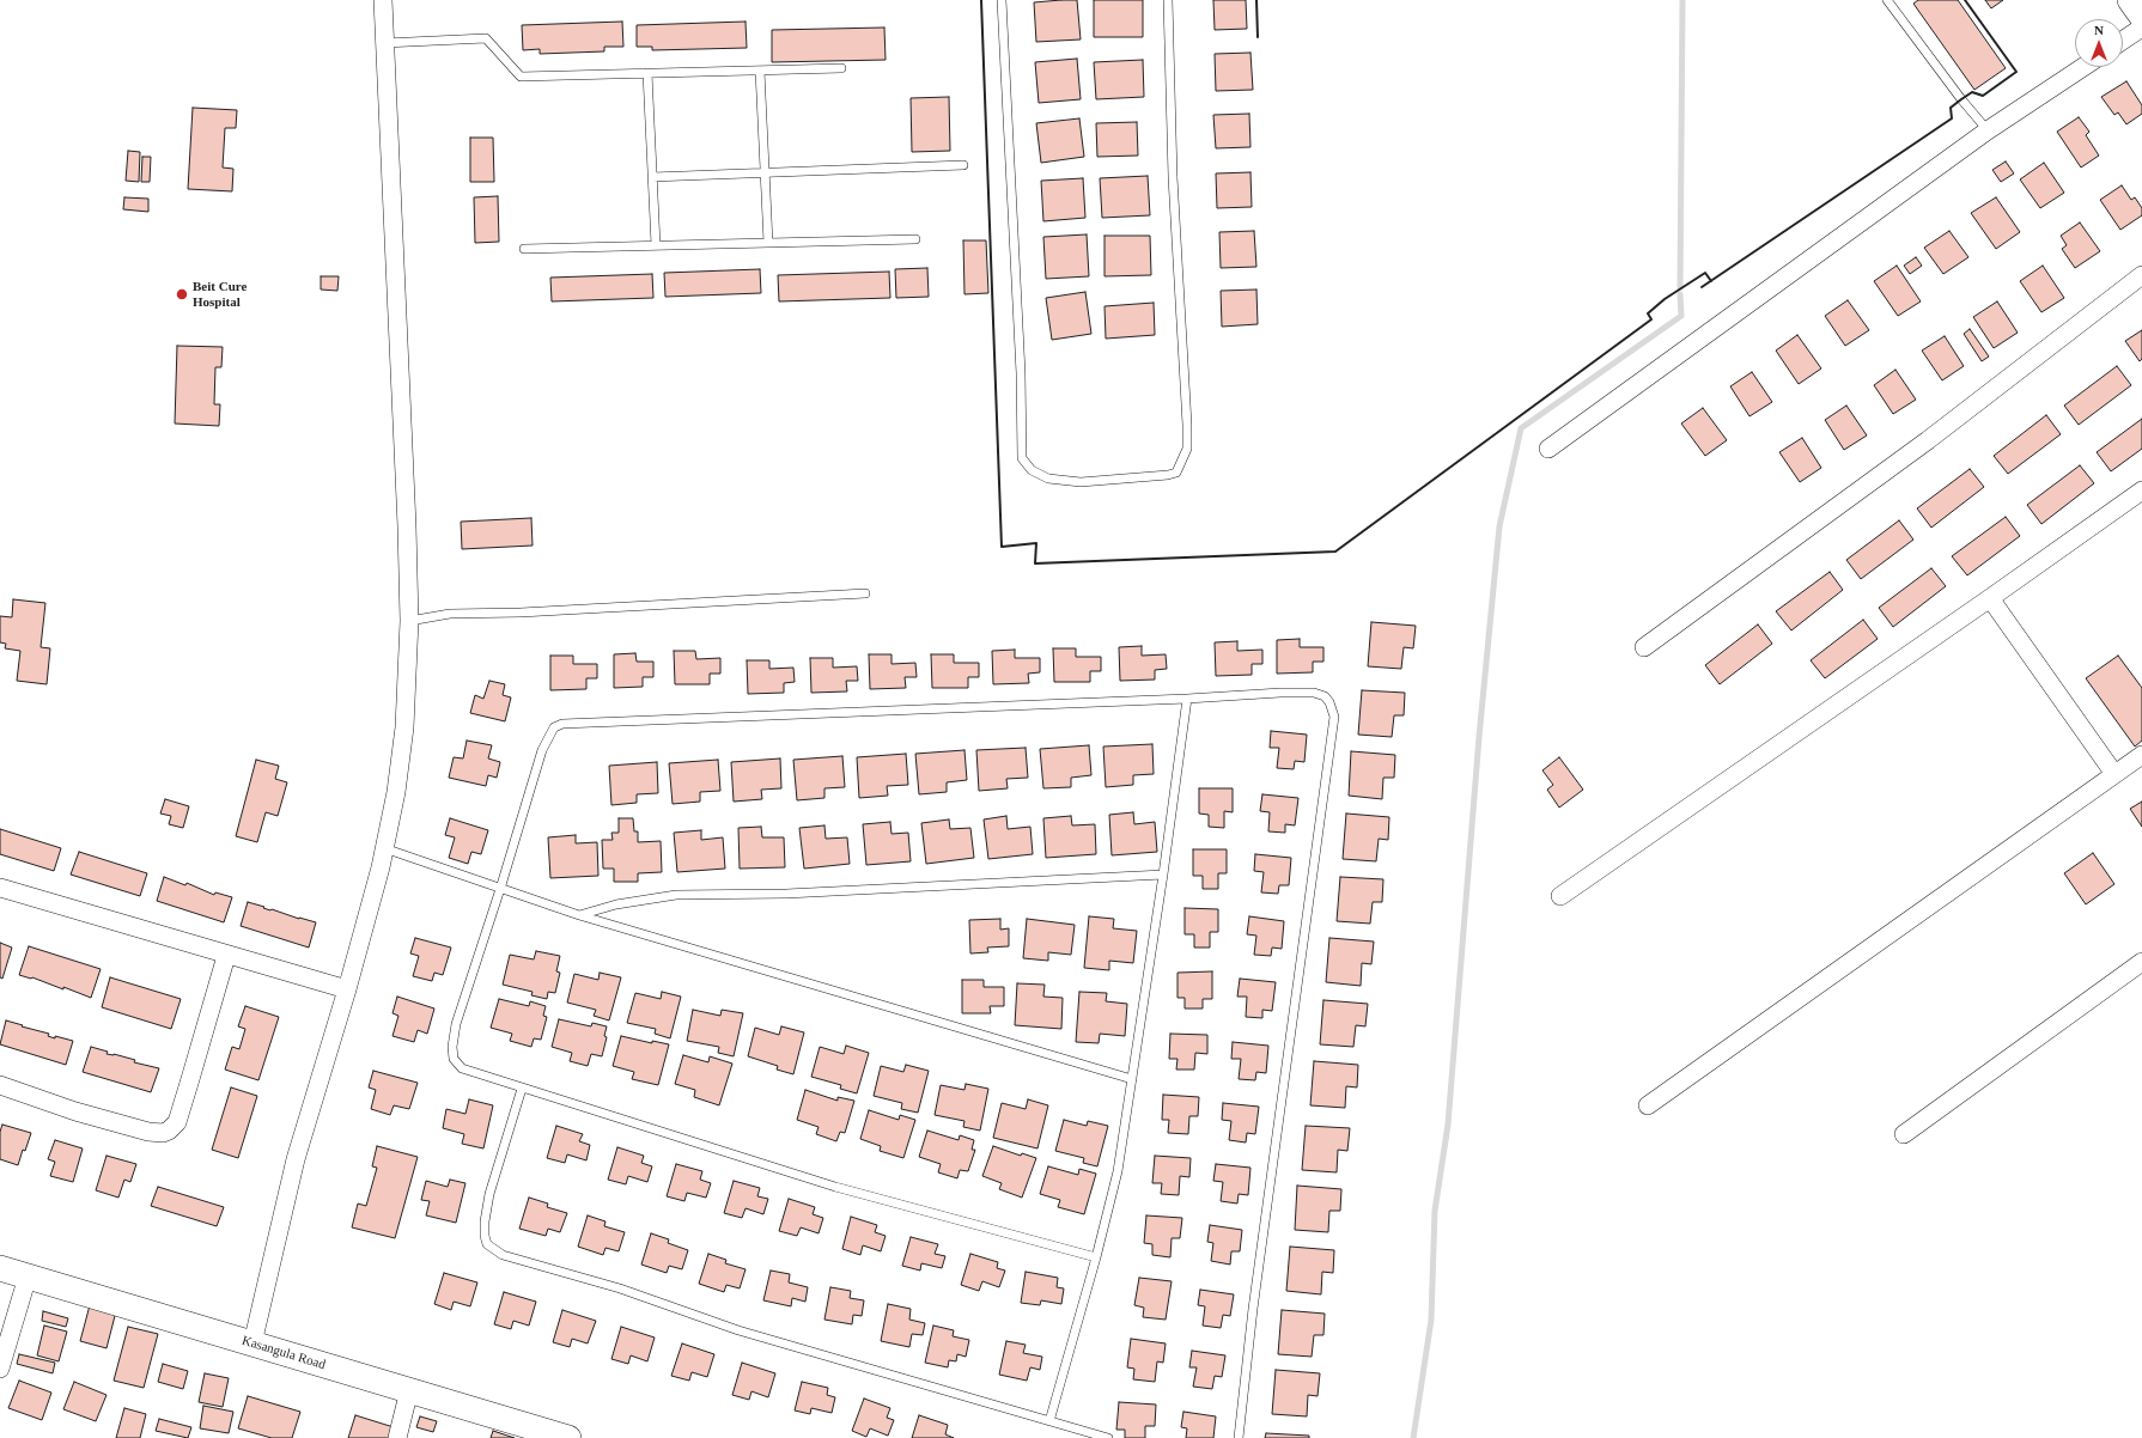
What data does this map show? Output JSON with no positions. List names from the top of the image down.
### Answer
{
  "streets": {
    "main road": ["Kasangula Road"]
  },
  "places": ["Beit Cure Hospital"],
  "north": "top"
}
